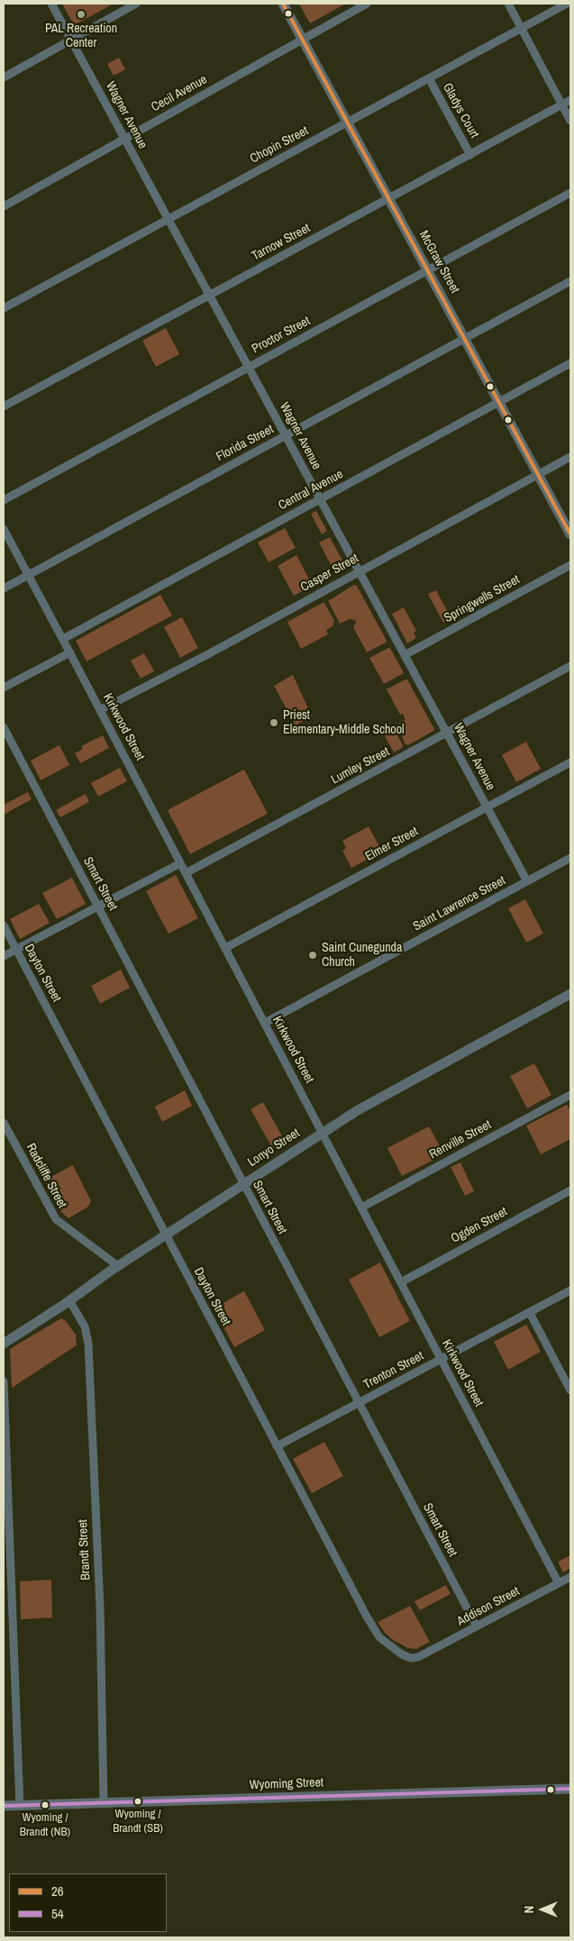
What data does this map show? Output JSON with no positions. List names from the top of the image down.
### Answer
{
  "streets": {
    "street": [
      "Cecil Avenue",
      "Gladys Court",
      "Wagner Avenue",
      "Chopin Street",
      "Tarnow Street",
      "McGraw Street",
      "Proctor Street",
      "Florida Street",
      "Central Avenue",
      "Casper Street",
      "Springwells Street",
      "Kirkwood Street",
      "Lumley Street",
      "Elmer Street",
      "Smart Street",
      "Saint Lawrence Street",
      "Dayton Street",
      "Renville Street",
      "Lonyo Street",
      "Radcliffe Street",
      "Ogden Street",
      "Trenton Street",
      "Brandt Street",
      "Addison Street",
      "Wyoming Street"
    ]
  },
  "crossings": [
    ["Cecil Avenue", "Wagner Avenue"],
    ["Cecil Avenue", "McGraw Street"],
    ["Gladys Court", "Chopin Street"],
    ["Gladys Court", "Tarnow Street"],
    ["Wagner Avenue", "Chopin Street"],
    ["Wagner Avenue", "Tarnow Street"],
    ["Wagner Avenue", "Proctor Street"],
    ["Wagner Avenue", "Florida Street"],
    ["Wagner Avenue", "Central Avenue"],
    ["Wagner Avenue", "Casper Street"],
    ["Wagner Avenue", "Springwells Street"],
    ["Wagner Avenue", "Lumley Street"],
    ["Wagner Avenue", "Elmer Street"],
    ["Wagner Avenue", "Saint Lawrence Street"],
    ["Chopin Street", "McGraw Street"],
    ["Tarnow Street", "McGraw Street"],
    ["McGraw Street", "Proctor Street"],
    ["McGraw Street", "Florida Street"],
    ["McGraw Street", "Central Avenue"],
    ["McGraw Street", "Casper Street"],
    ["Florida Street", "Kirkwood Street"],
    ["Central Avenue", "Kirkwood Street"],
    ["Casper Street", "Kirkwood Street"],
    ["Kirkwood Street", "Lumley Street"],
    ["Kirkwood Street", "Elmer Street"],
    ["Kirkwood Street", "Saint Lawrence Street"],
    ["Kirkwood Street", "Renville Street"],
    ["Kirkwood Street", "Lonyo Street"],
    ["Kirkwood Street", "Ogden Street"],
    ["Kirkwood Street", "Trenton Street"],
    ["Kirkwood Street", "Addison Street"],
    ["Smart Street", "Lonyo Street"],
    ["Smart Street", "Trenton Street"],
    ["Smart Street", "Addison Street"],
    ["Dayton Street", "Lonyo Street"],
    ["Dayton Street", "Trenton Street"],
    ["Dayton Street", "Addison Street"],
    ["Lonyo Street", "Radcliffe Street"],
    ["Lonyo Street", "Brandt Street"],
    ["Brandt Street", "Wyoming Street"]
  ],
  "places": [
    "PAL Recreation Center",
    "Priest Elementary‑Middle School",
    "Saint Cunegunda Church",
    "Wyoming / Brandt (SB)",
    "Wyoming / Brandt (NB)"
  ],
  "lines": ["transit line 26", "transit line 54"],
  "legend": ["26", "54"],
  "north": "left"
}
